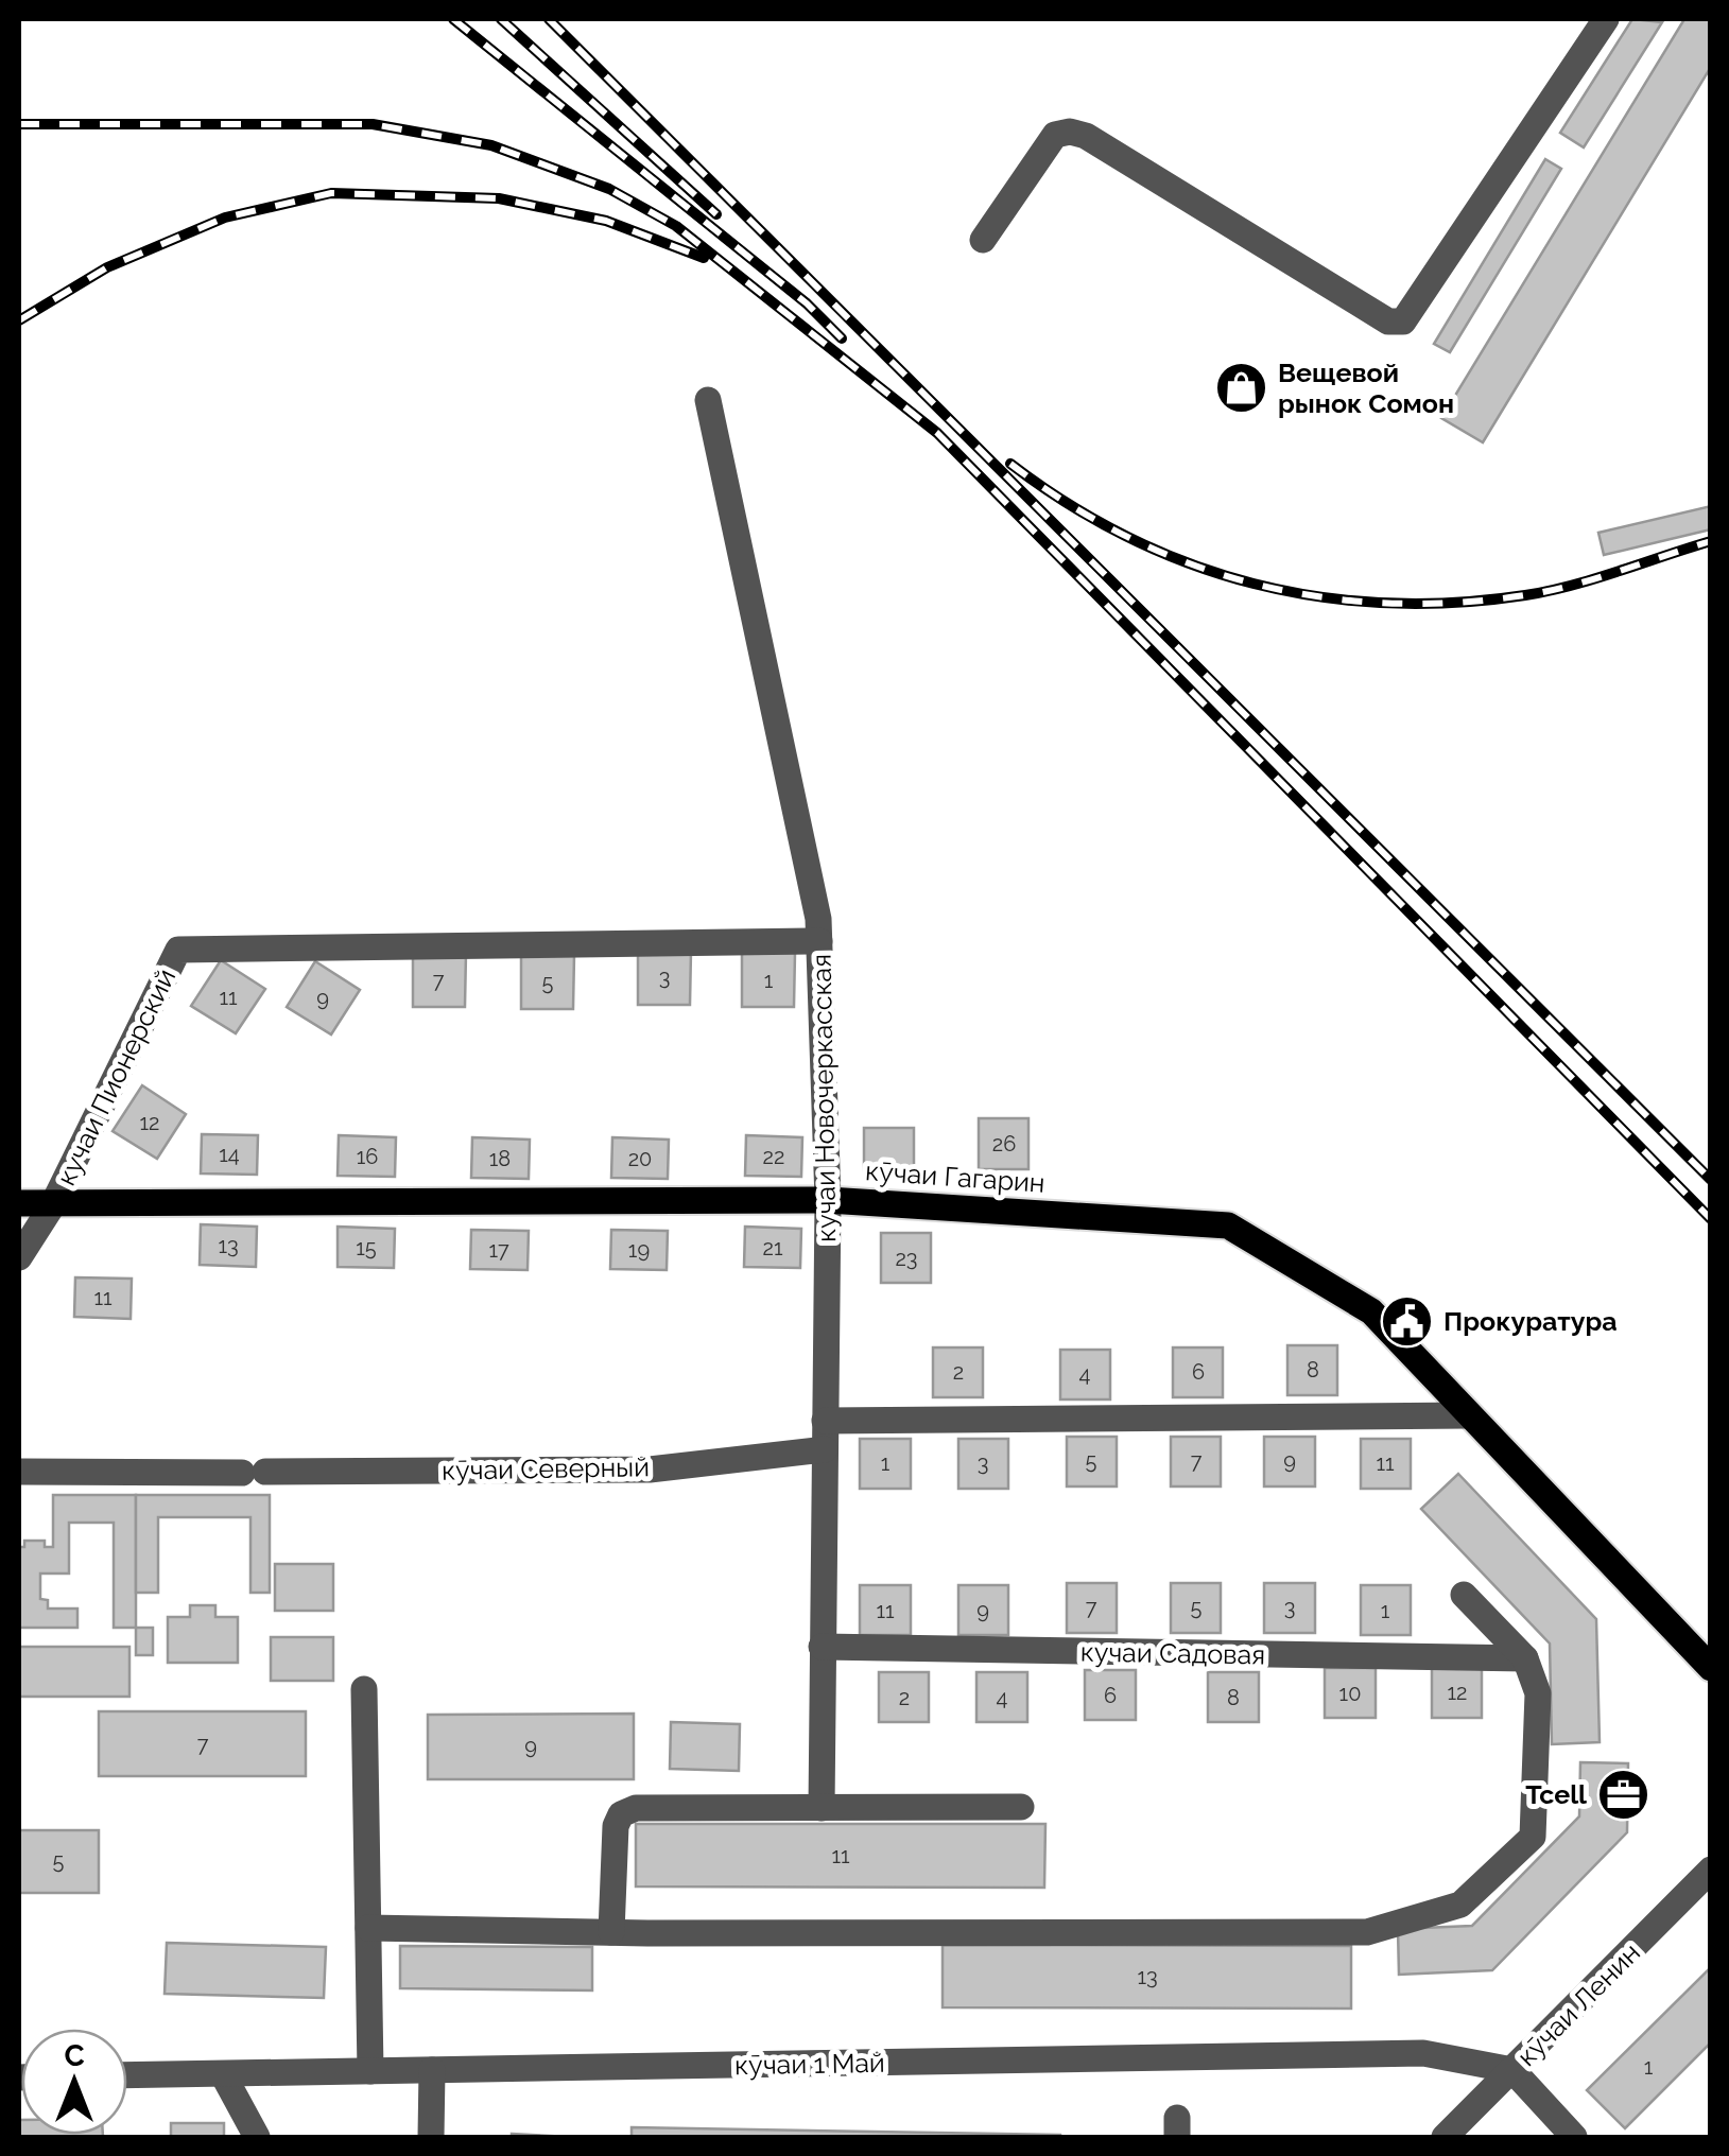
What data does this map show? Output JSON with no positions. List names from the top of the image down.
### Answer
{
  "streets": {
    "main road": ["кӯчаи Гагарин"],
    "street": [
      "кучаи Пионерский",
      "кучаи Новочеркасская",
      "кӯчаи Северный",
      "кучаи Садовая",
      "кӯчаи Ленин",
      "кӯчаи 1 Май"
    ]
  },
  "crossings": [
    ["кучаи Пионерский", "кучаи Новочеркасская"],
    ["кучаи Пионерский", "кӯчаи Гагарин"],
    ["кучаи Новочеркасская", "кӯчаи Гагарин"],
    ["кучаи Новочеркасская", "кӯчаи Северный"],
    ["кучаи Новочеркасская", "кучаи Садовая"],
    ["кӯчаи Ленин", "кӯчаи 1 Май"]
  ],
  "places": {
    "shop": ["Вещевой рынок Сомон"],
    "public building": ["Прокуратура"],
    "office": ["Tcell"]
  },
  "house_numbers": [
    "3",
    "7",
    "1",
    "5",
    "11",
    "9",
    "12",
    "26",
    "14",
    "16",
    "22",
    "18",
    "20",
    "13",
    "15",
    "21",
    "17",
    "19",
    "23",
    "11",
    "8",
    "2",
    "6",
    "4",
    "5",
    "7",
    "9",
    "1",
    "3",
    "11",
    "7",
    "5",
    "3",
    "11",
    "9",
    "1",
    "12",
    "10",
    "6",
    "2",
    "4",
    "8",
    "7",
    "9",
    "11",
    "5",
    "13",
    "1"
  ],
  "north": "top"
}
